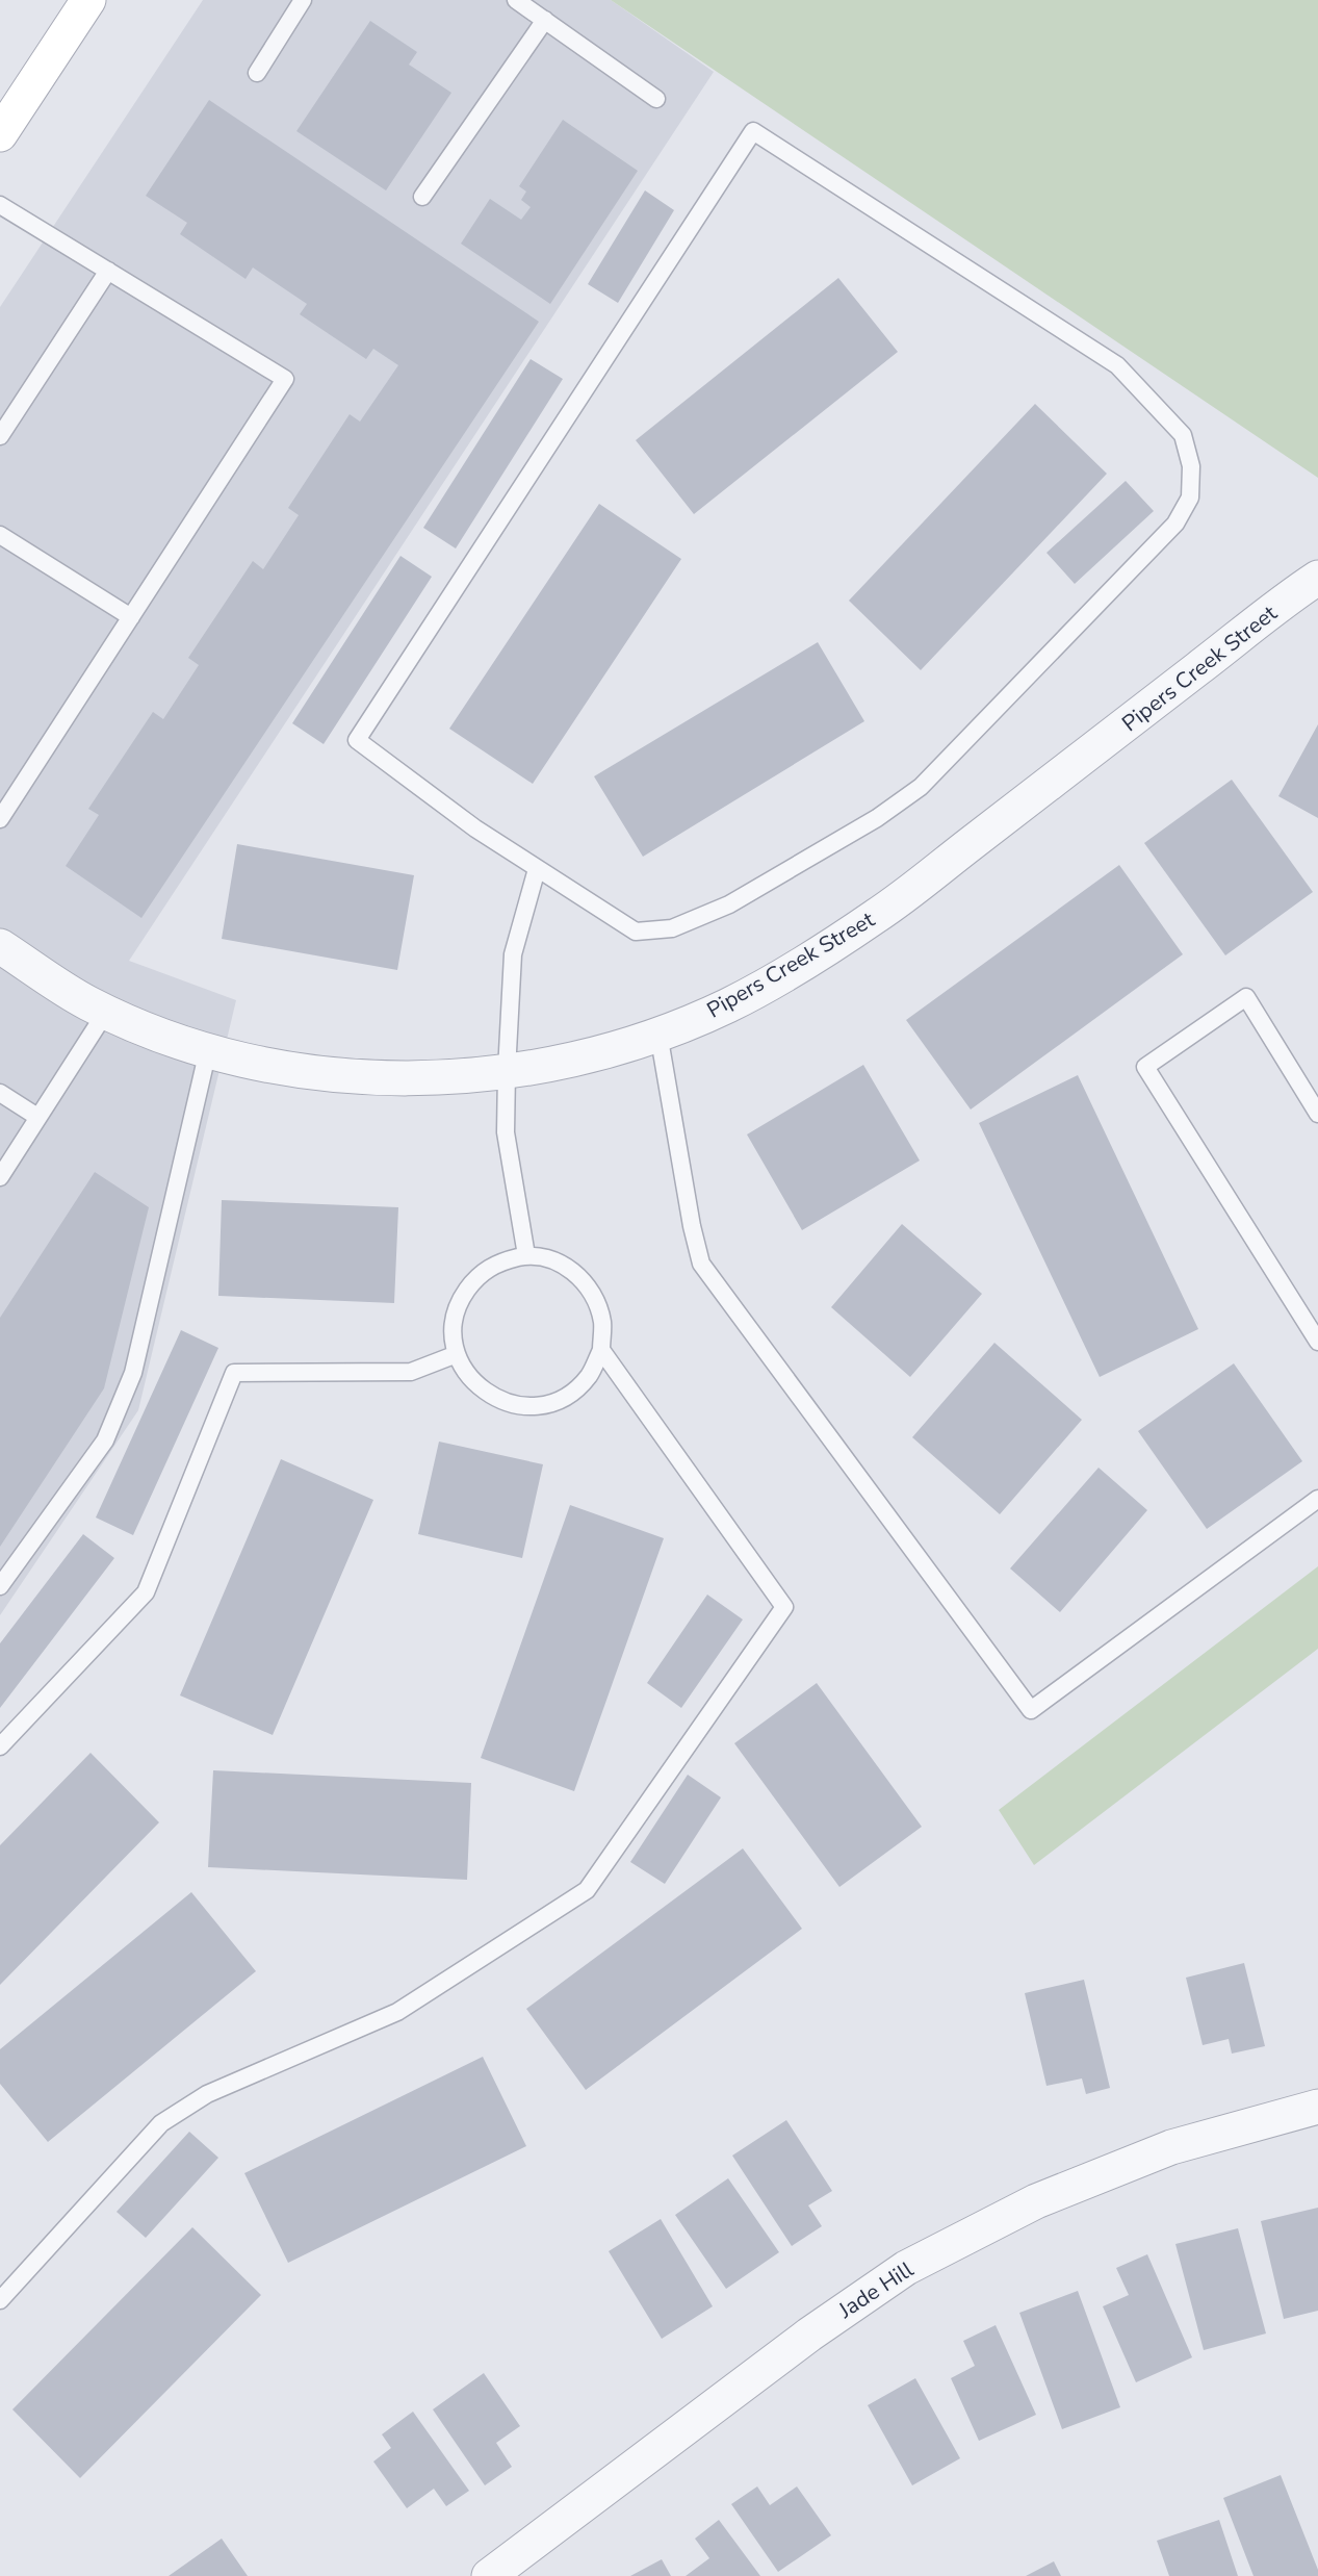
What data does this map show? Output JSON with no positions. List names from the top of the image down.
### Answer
{
  "streets": {
    "street": ["Pipers Creek Street", "Jade Hill"]
  }
}
